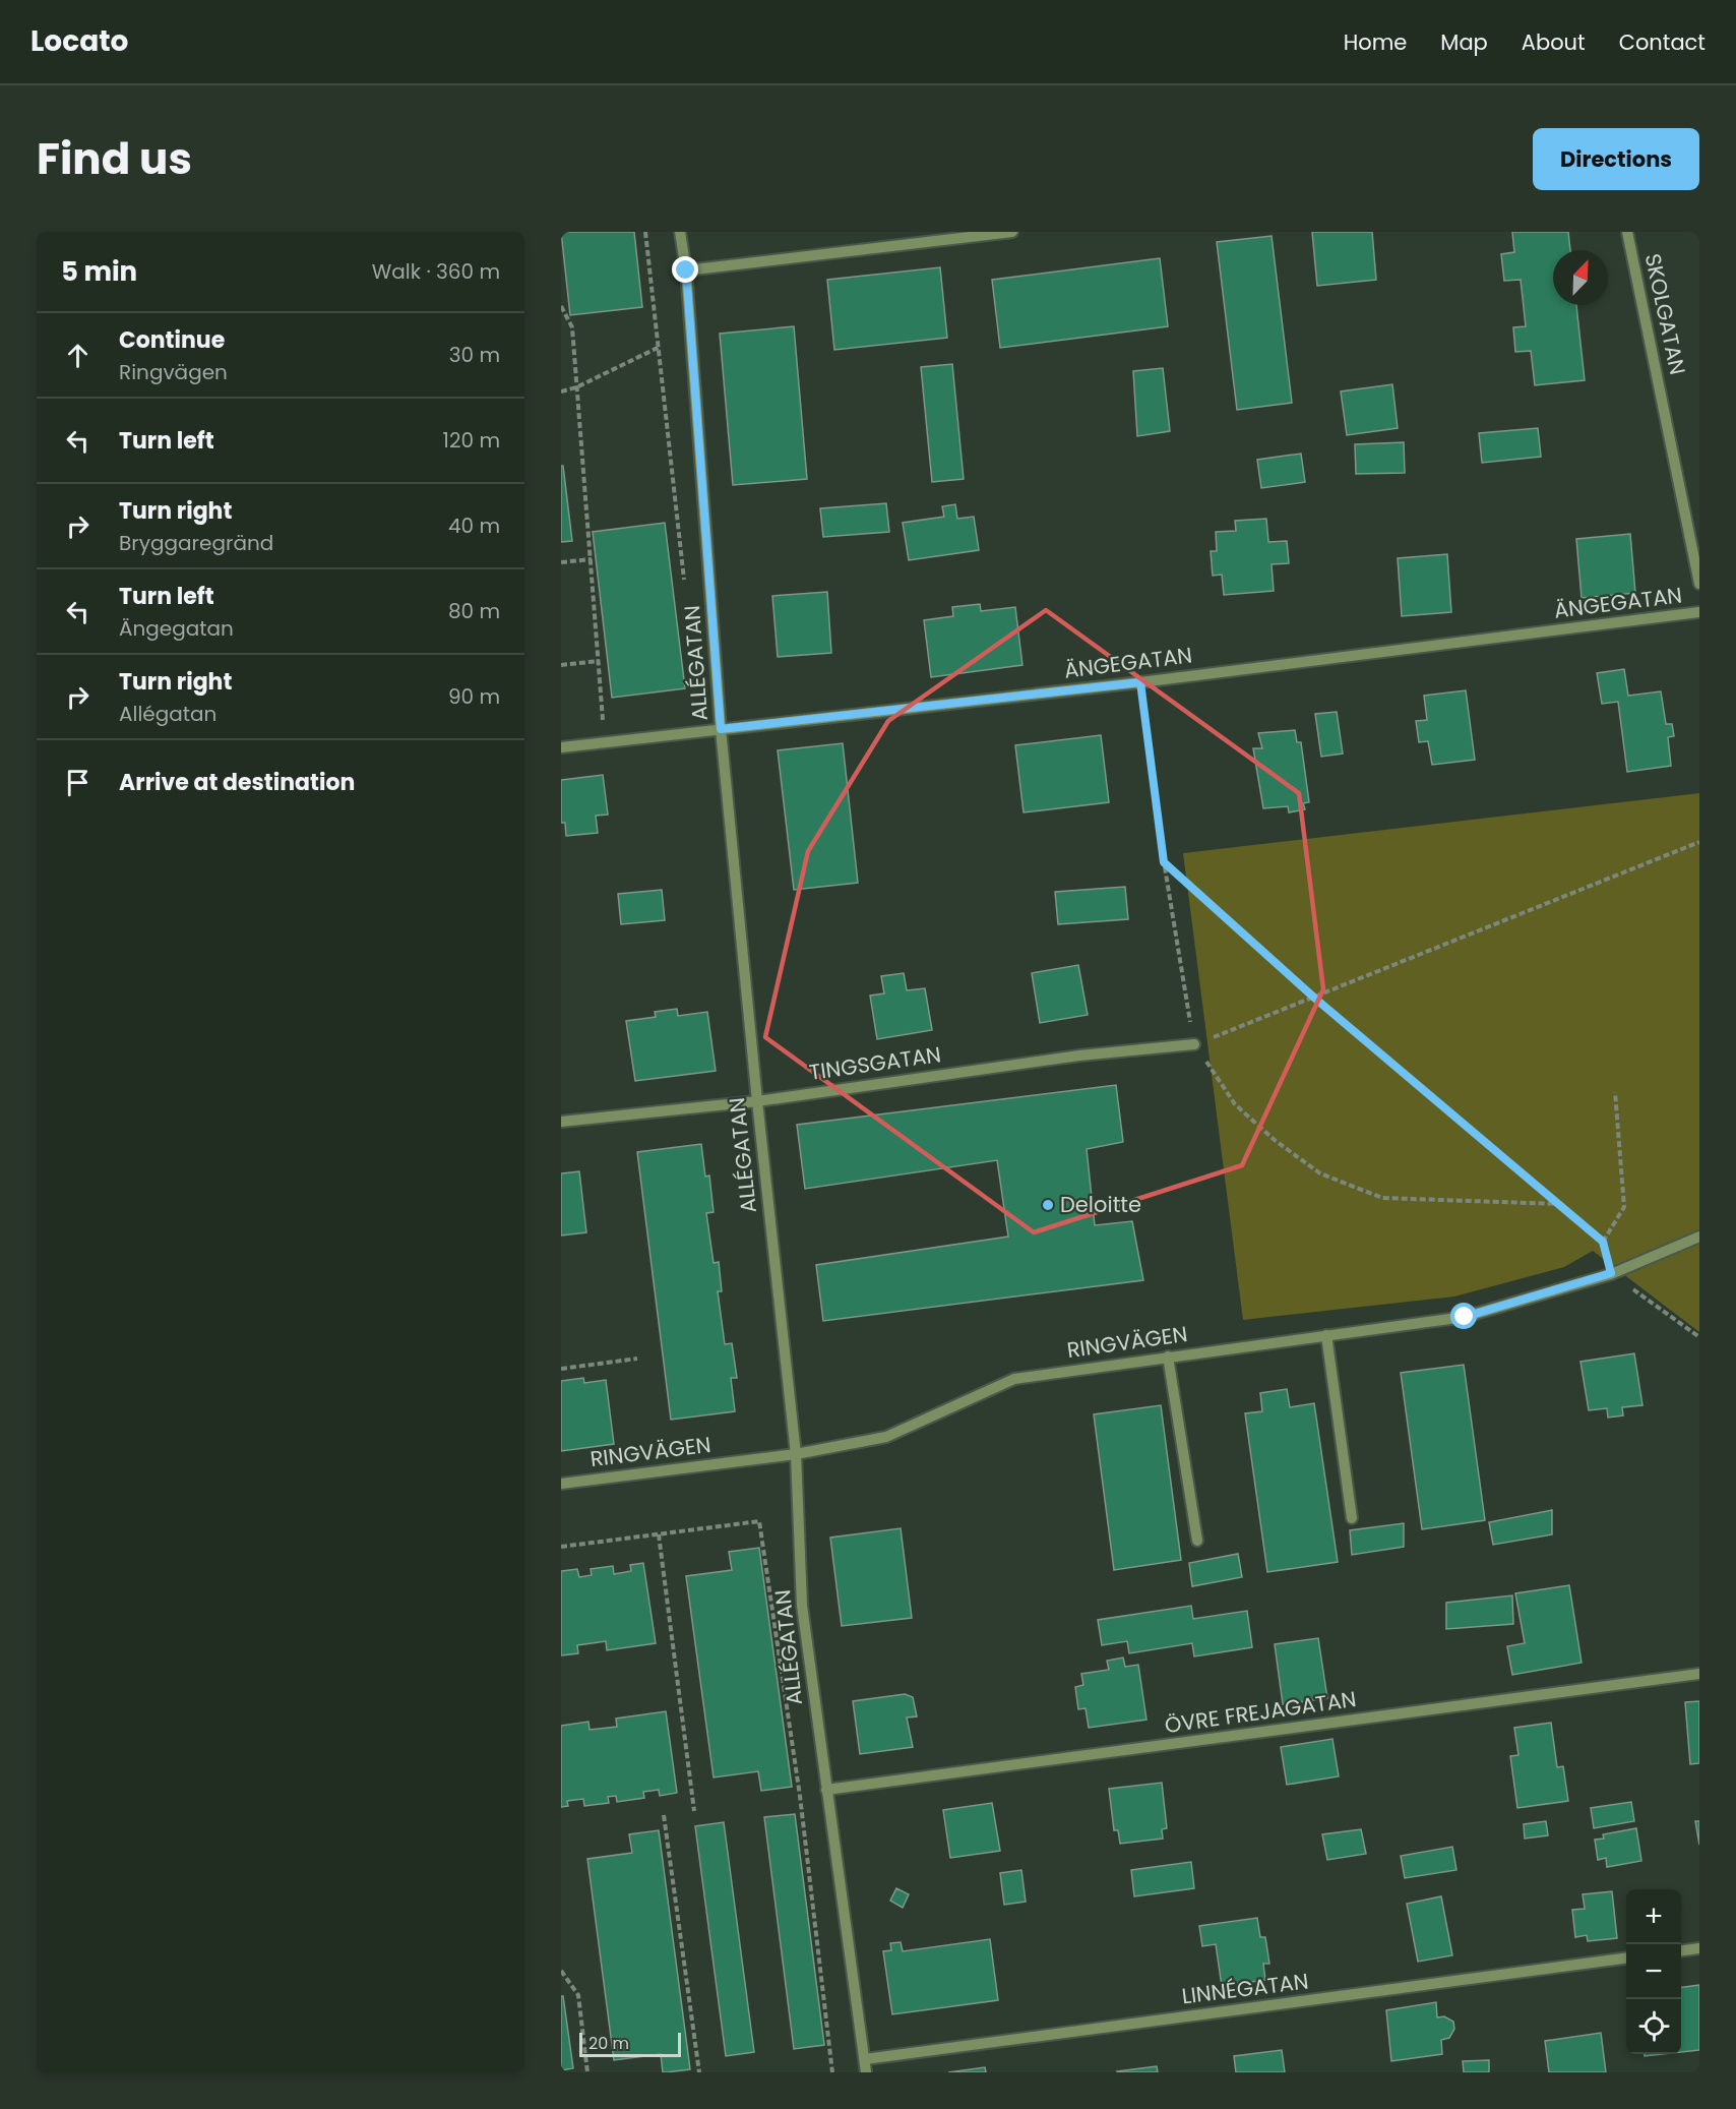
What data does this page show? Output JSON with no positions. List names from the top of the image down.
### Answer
{
  "streets": {
    "street": [
      "SKOLGATAN",
      "ÄNGEGATAN",
      "ALLÉGATAN",
      "TINGSGATAN",
      "RINGVÄGEN",
      "ÖVRE FREJAGATAN",
      "LINNÉGATAN"
    ]
  },
  "crossings": [
    ["ÄNGEGATAN", "ALLÉGATAN"],
    ["ALLÉGATAN", "TINGSGATAN"],
    ["ALLÉGATAN", "RINGVÄGEN"],
    ["ALLÉGATAN", "ÖVRE FREJAGATAN"],
    ["ALLÉGATAN", "LINNÉGATAN"]
  ],
  "places": ["Deloitte"],
  "scale_bar": "20 m",
  "north": "top right",
  "page": {
    "header": "Locato",
    "nav": [
      "Home",
      "Map",
      "About",
      "Contact"
    ],
    "title": "Find us",
    "buttons": "Directions",
    "heading": ["5 min", "Walk · 360 m"],
    "list": [
      ["Continue", "Ringvägen", "30 m"],
      ["Turn left", "120 m"],
      ["Turn right", "Bryggaregränd", "40 m"],
      ["Turn left", "Ängegatan", "80 m"],
      ["Turn right", "Allégatan", "90 m"],
      "Arrive at destination"
    ],
    "map_buttons": ["+", "−"],
    "scale": "20 m"
  }
}
